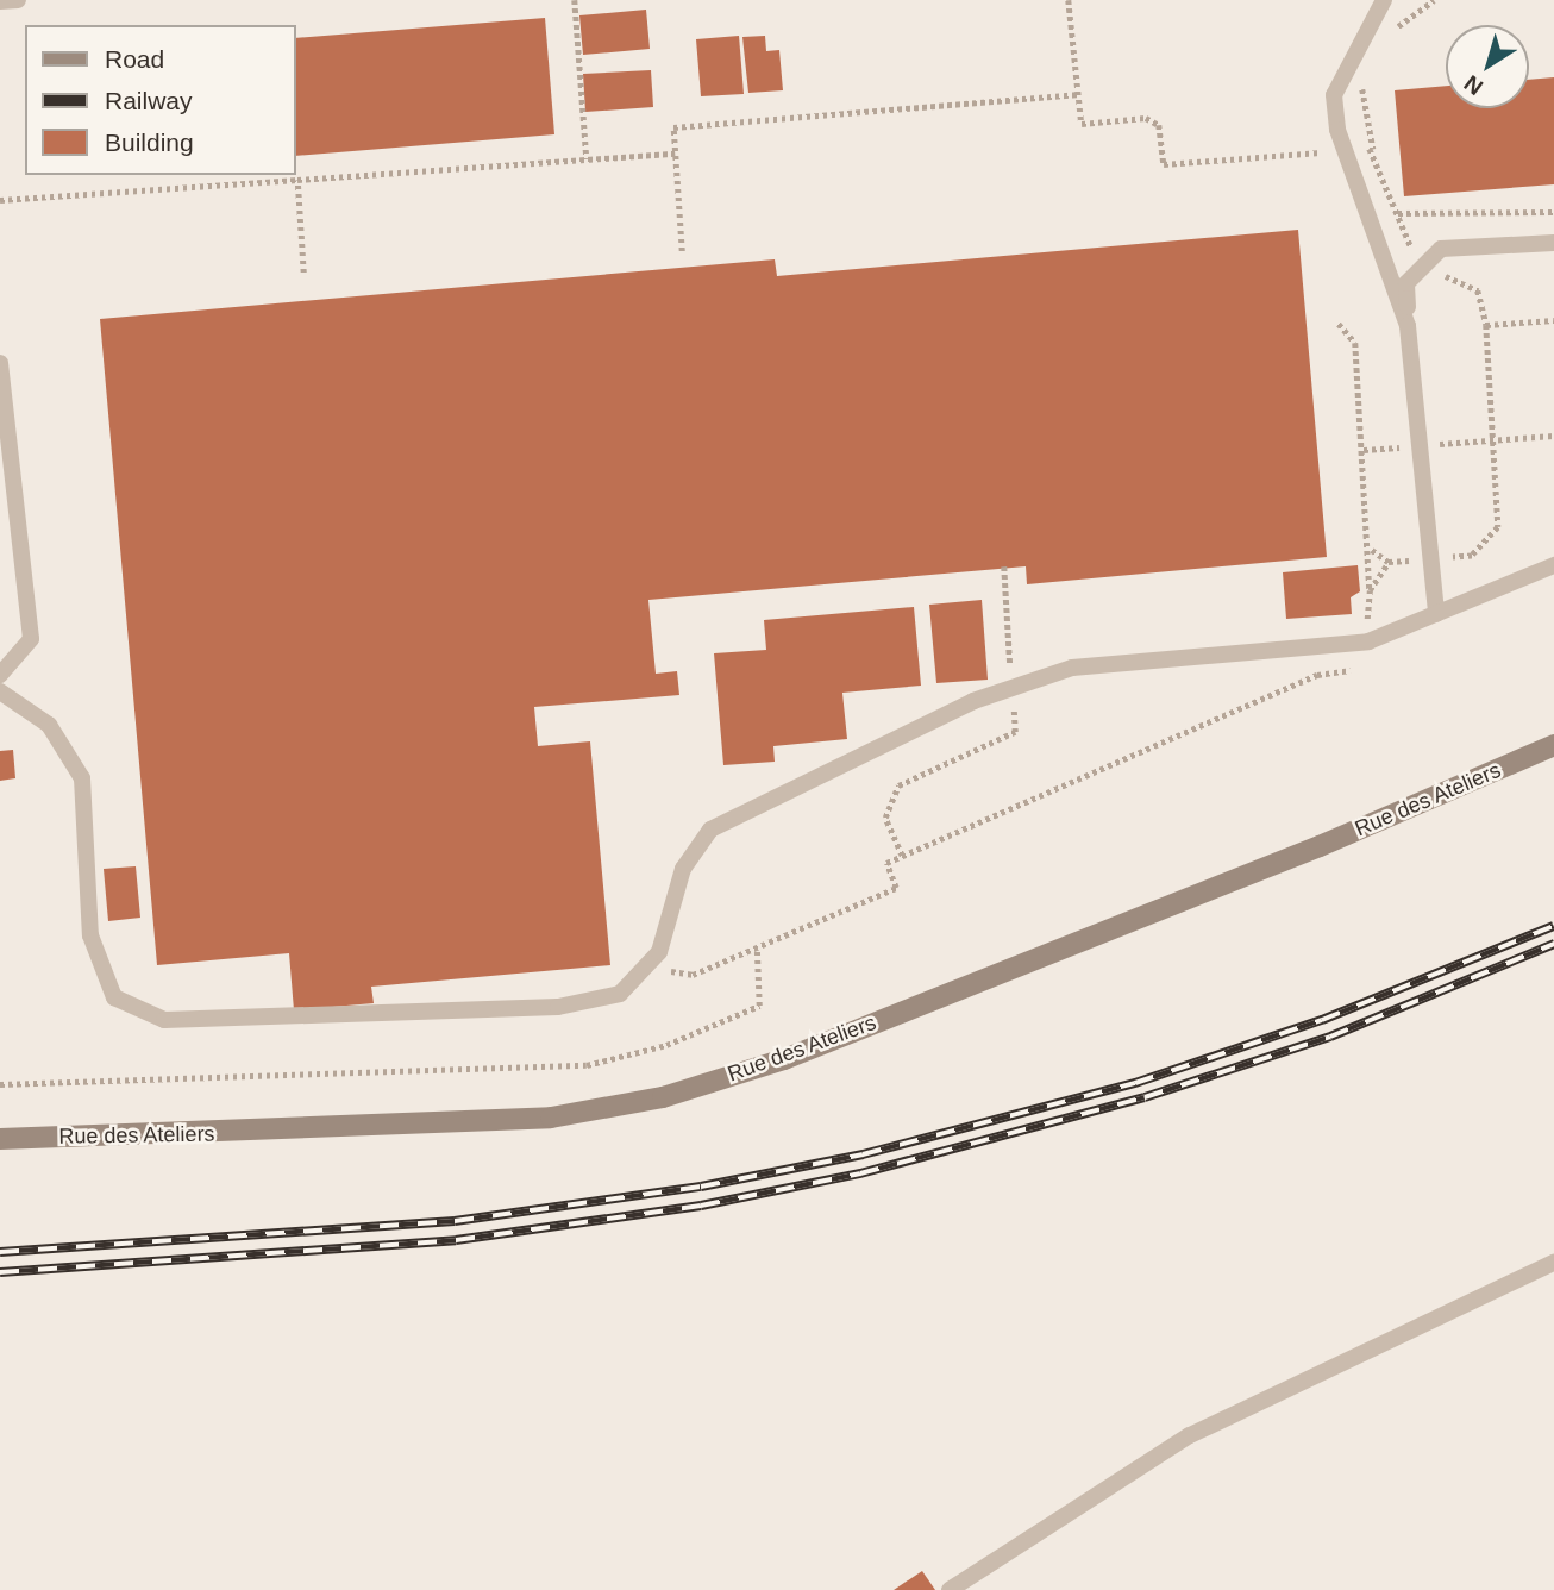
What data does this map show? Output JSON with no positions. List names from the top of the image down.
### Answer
{
  "streets": {
    "street": ["Rue des Ateliers"]
  },
  "legend": ["Road", "Railway", "Building"],
  "north": "bottom left"
}
